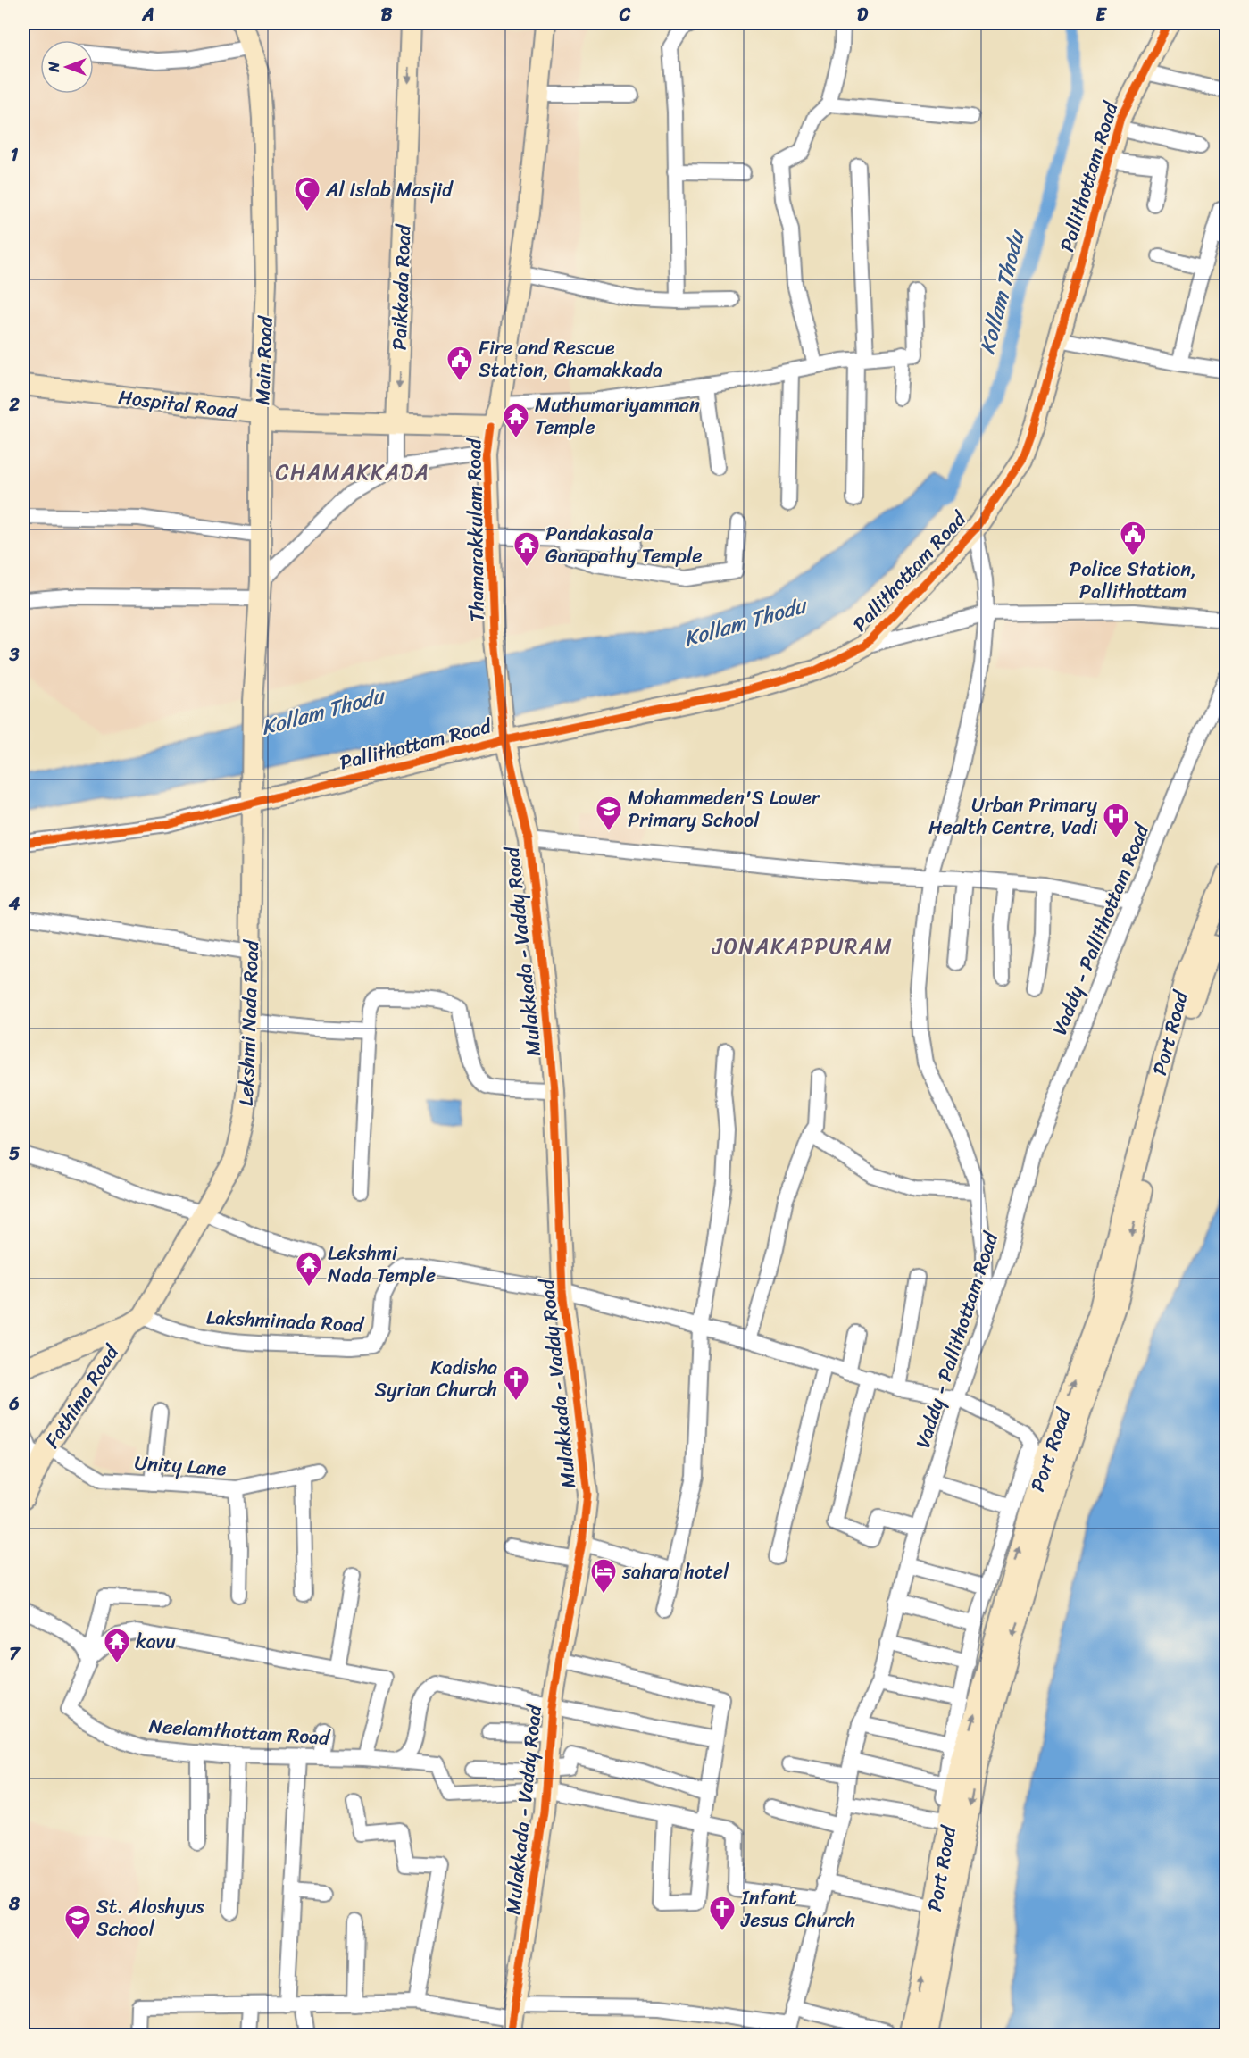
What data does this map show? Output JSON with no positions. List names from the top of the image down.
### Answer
{
  "streets": {
    "street": [
      "Pallithottam Road",
      "Paikkada Road",
      "Main Road",
      "Hospital Road",
      "Thamarakkulam Road",
      "Vaddy - Pallithottam Road",
      "Mulakkada - Vaddy Road",
      "Lekshmi Nada Road",
      "Port Road",
      "Lakshminada Road",
      "Fathima Road",
      "Unity Lane",
      "Neelamthottam Road"
    ]
  },
  "crossings": [
    ["Pallithottam Road", "Thamarakkulam Road"],
    ["Pallithottam Road", "Mulakkada - Vaddy Road"],
    ["Pallithottam Road", "Lekshmi Nada Road"],
    ["Paikkada Road", "Hospital Road"],
    ["Main Road", "Hospital Road"],
    ["Main Road", "Lekshmi Nada Road"],
    ["Hospital Road", "Thamarakkulam Road"],
    ["Thamarakkulam Road", "Mulakkada - Vaddy Road"],
    ["Mulakkada - Vaddy Road", "Lakshminada Road"],
    ["Mulakkada - Vaddy Road", "Neelamthottam Road"],
    ["Lekshmi Nada Road", "Lakshminada Road"],
    ["Lekshmi Nada Road", "Fathima Road"],
    ["Lakshminada Road", "Fathima Road"],
    ["Fathima Road", "Unity Lane"]
  ],
  "one_way": ["Paikkada Road"],
  "districts": ["CHAMAKKADA", "JONAKAPPURAM"],
  "water": ["Kollam Thodu"],
  "places": {
    "mosque": ["Al Islab Masjid"],
    "public building": ["Fire and Rescue Station, Chamakkada", "Police Station, Pallithottam"],
    "temple": [
      "Muthumariyamman Temple",
      "Pandakasala Ganapathy Temple",
      "Lekshmi Nada Temple",
      "kavu"
    ],
    "school or university": ["Mohammeden'S Lower Primary School", "St. Aloshyus School"],
    "hospital": ["Urban Primary Health Centre, Vadi"],
    "church": ["Kadisha Syrian Church", "Infant Jesus Church"],
    "hotel": ["sahara hotel"]
  },
  "north": "left",
  "grid": {
    "columns": [
      "A",
      "B",
      "C",
      "D",
      "E"
    ],
    "rows": [
      "1",
      "2",
      "3",
      "4",
      "5",
      "6",
      "7",
      "8"
    ]
  }
}
